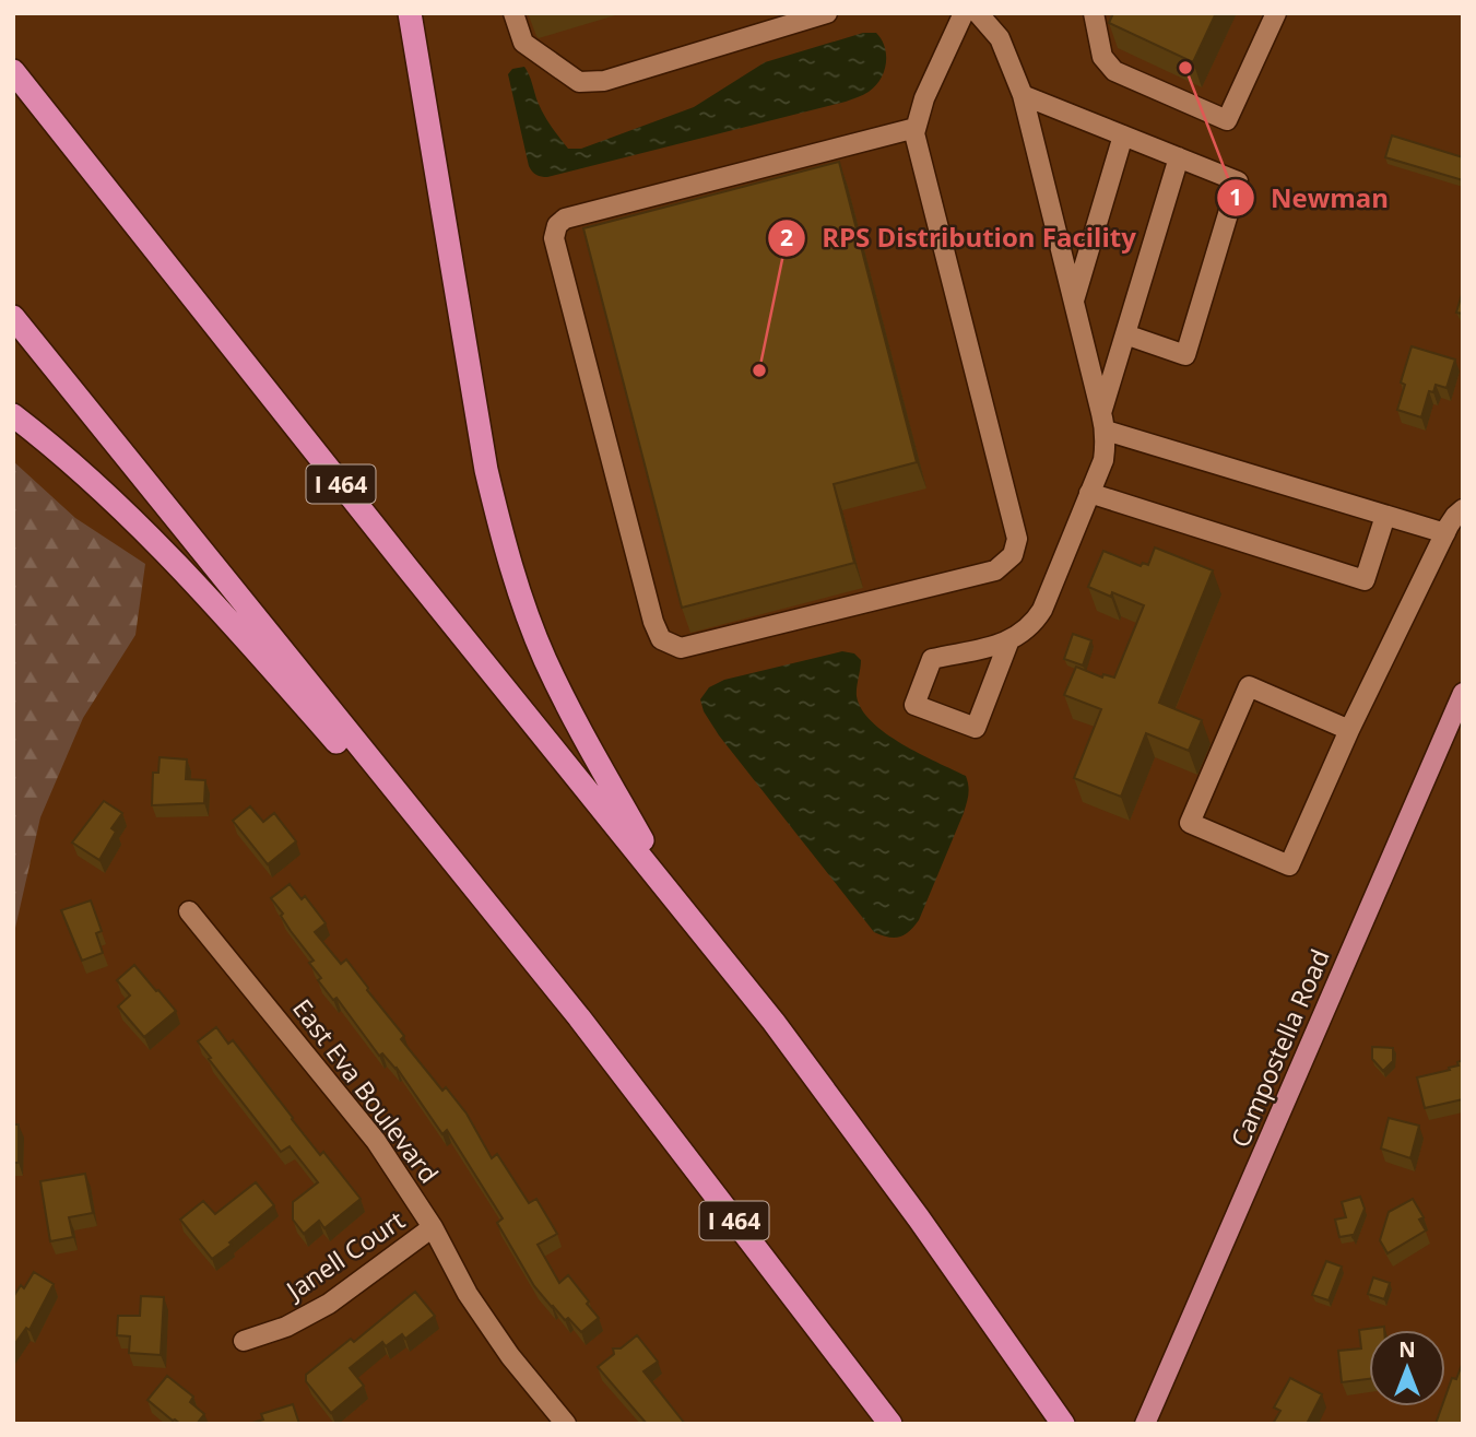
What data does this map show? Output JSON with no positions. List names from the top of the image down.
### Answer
{
  "streets": {
    "highway": ["I 464"],
    "main road": ["Campostella Road"],
    "street": ["East Eva Boulevard", "Janell Court"]
  },
  "crossings": [
    ["East Eva Boulevard", "Janell Court"]
  ],
  "places": ["Newman", "RPS Distribution Facility"],
  "north": "top"
}
